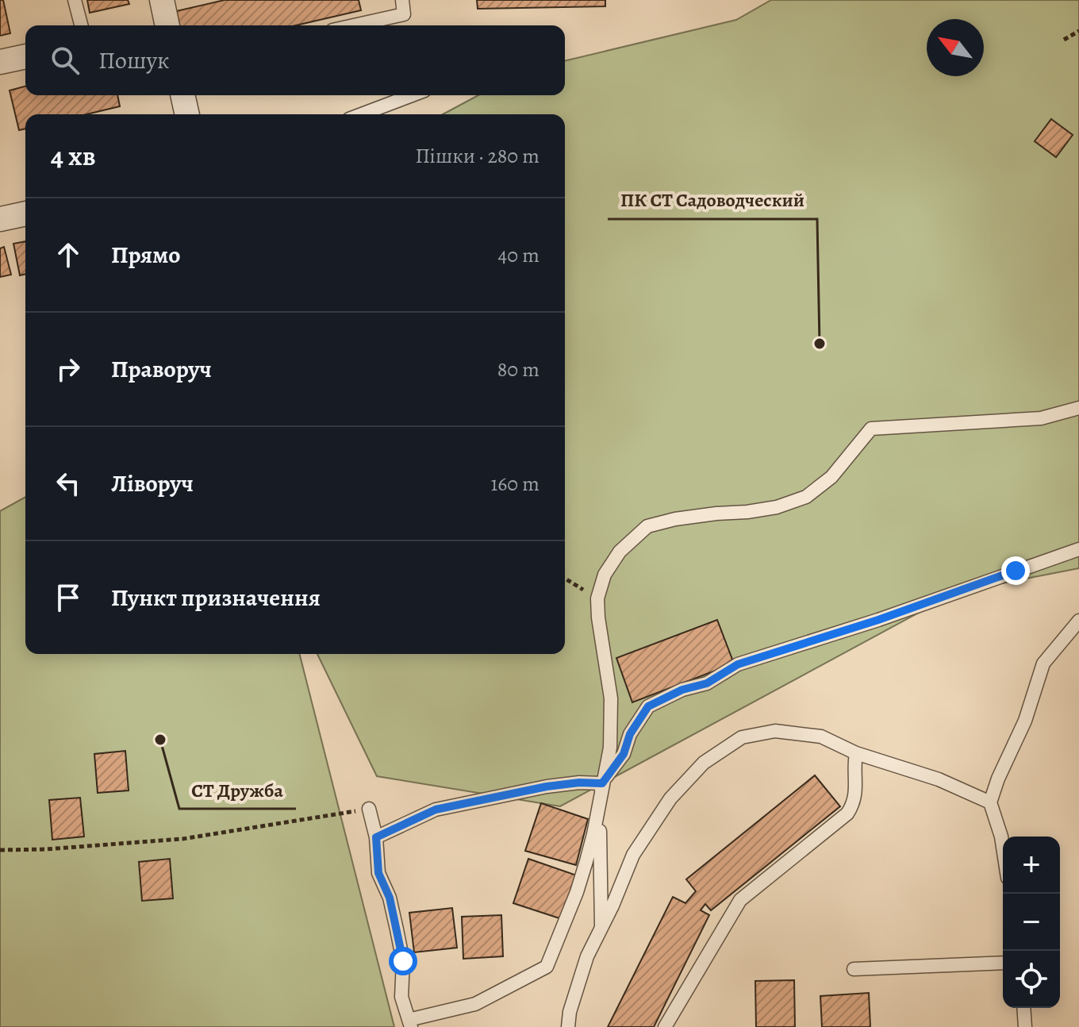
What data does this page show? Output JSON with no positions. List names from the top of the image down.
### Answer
{
  "places": ["ПК СТ Садоводческий", "СТ Дружба"],
  "north": "top left",
  "page": {
    "search": "Пошук",
    "heading": ["4 хв", "Пішки · 280 m"],
    "list": [
      ["Прямо", "40 m"],
      ["Праворуч", "80 m"],
      ["Ліворуч", "160 m"],
      "Пункт призначення"
    ],
    "map_buttons": ["+", "−"]
  }
}
